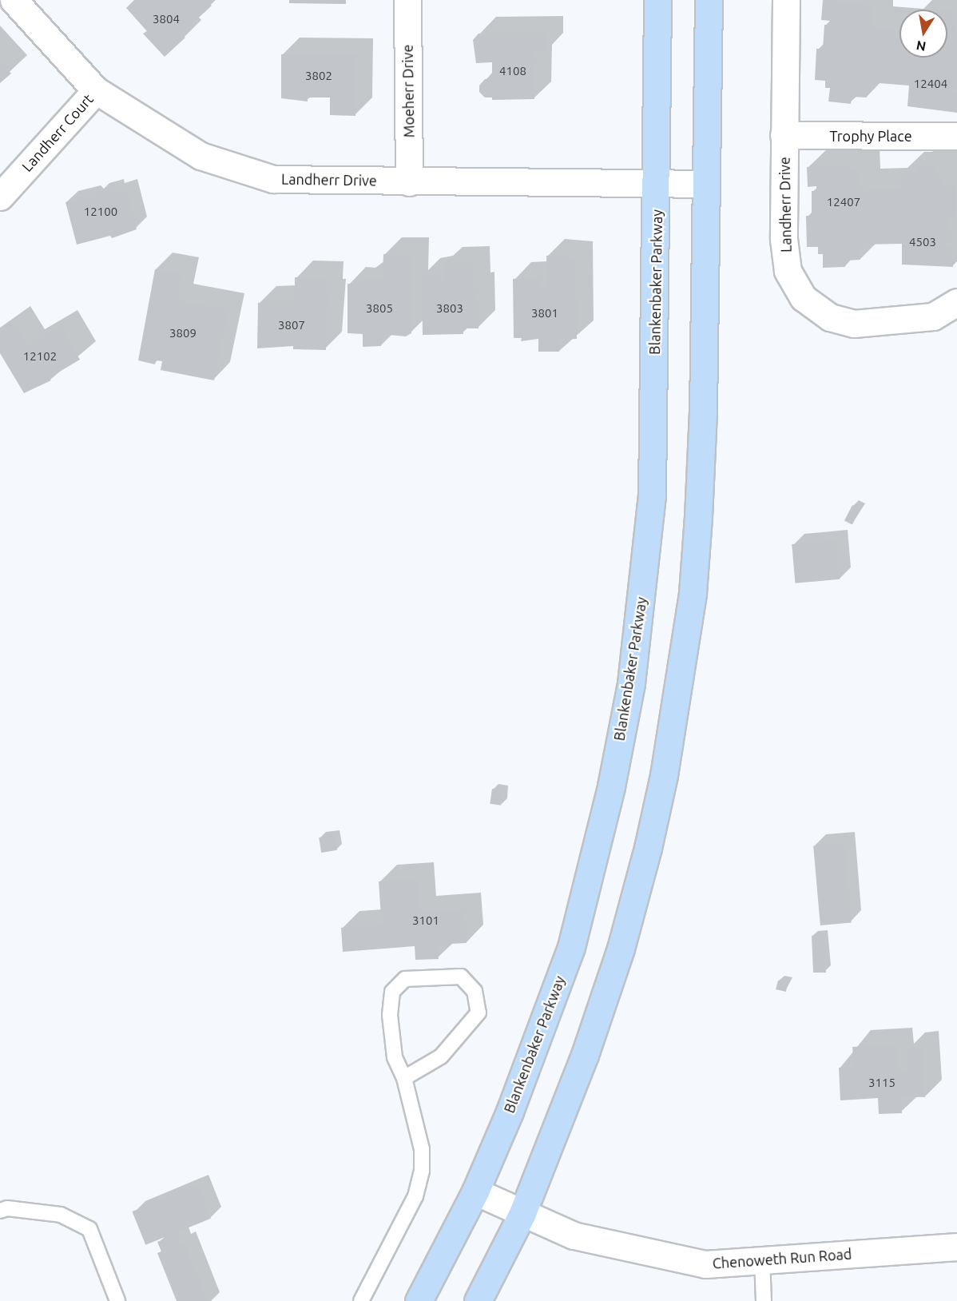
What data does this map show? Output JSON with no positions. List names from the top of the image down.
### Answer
{
  "streets": {
    "main road": ["Blankenbaker Parkway"],
    "street": [
      "Moeherr Drive",
      "Landherr Court",
      "Trophy Place",
      "Landherr Drive",
      "Chenoweth Run Road"
    ]
  },
  "crossings": [
    ["Moeherr Drive", "Landherr Drive"],
    ["Landherr Court", "Landherr Drive"],
    ["Trophy Place", "Landherr Drive"],
    ["Landherr Drive", "Blankenbaker Parkway"],
    ["Blankenbaker Parkway", "Chenoweth Run Road"]
  ],
  "house_numbers": [
    "3804",
    "4108",
    "3802",
    "12404",
    "12407",
    "12100",
    "4503",
    "3805",
    "3803",
    "3801",
    "3807",
    "3809",
    "12102",
    "3101",
    "3115"
  ],
  "north": "bottom"
}
